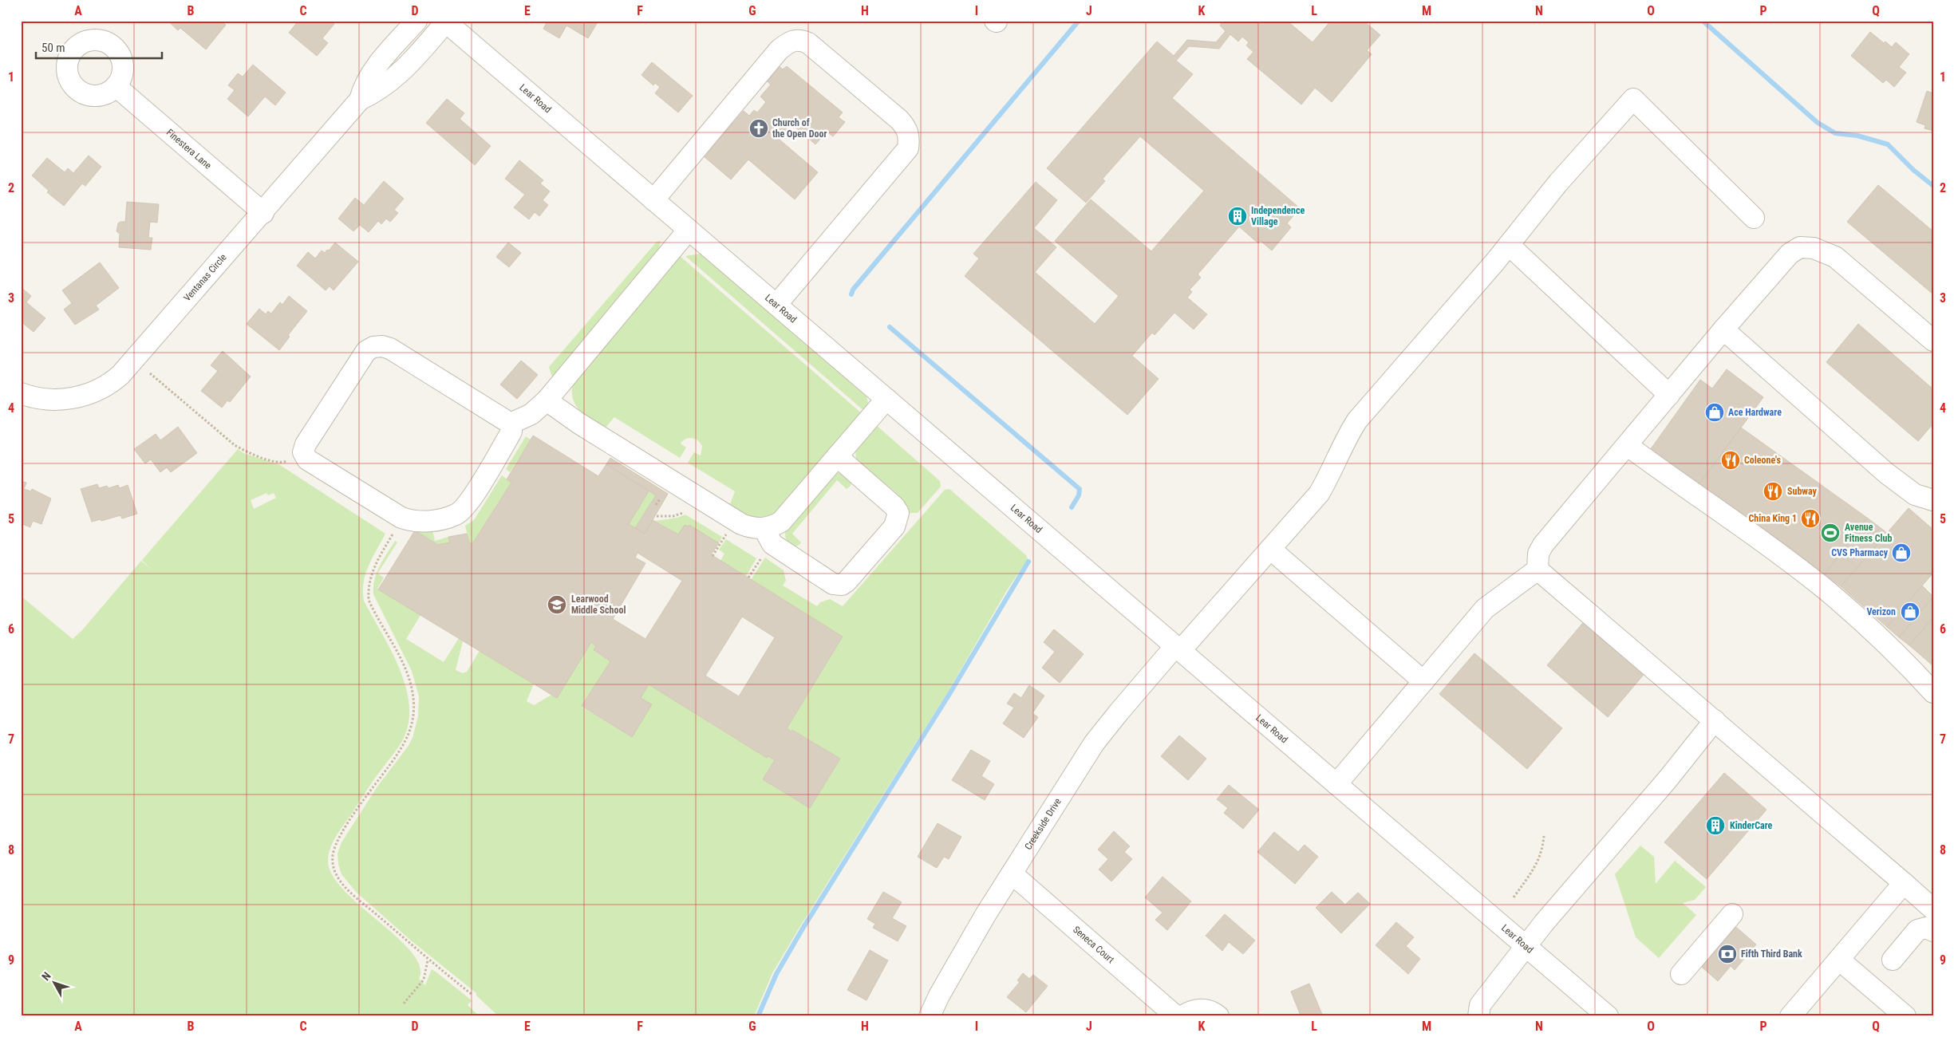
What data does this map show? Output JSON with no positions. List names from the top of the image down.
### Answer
{
  "streets": {
    "street": [
      "Lear Road",
      "Finestera Lane",
      "Ventanas Circle",
      "Creekside Drive",
      "Seneca Court"
    ]
  },
  "crossings": [
    ["Lear Road", "Ventanas Circle"],
    ["Lear Road", "Creekside Drive"],
    ["Finestera Lane", "Ventanas Circle"],
    ["Creekside Drive", "Seneca Court"]
  ],
  "places": {
    "church": ["Church of the Open Door"],
    "building": ["Independence Village", "KinderCare"],
    "shop": ["Ace Hardware", "CVS Pharmacy", "Verizon"],
    "restaurant": ["Coleone's", "Subway", "China King 1"],
    "sports": ["Avenue Fitness Club"],
    "school or university": ["Learwood Middle School"],
    "bank": ["Fifth Third Bank"]
  },
  "scale_bar": "50 m",
  "north": "top left",
  "grid": {
    "columns": [
      "A",
      "B",
      "C",
      "D",
      "E",
      "F",
      "G",
      "H",
      "I",
      "J",
      "K",
      "L",
      "M",
      "N",
      "O",
      "P",
      "Q"
    ],
    "rows": [
      "1",
      "2",
      "3",
      "4",
      "5",
      "6",
      "7",
      "8",
      "9"
    ]
  }
}
